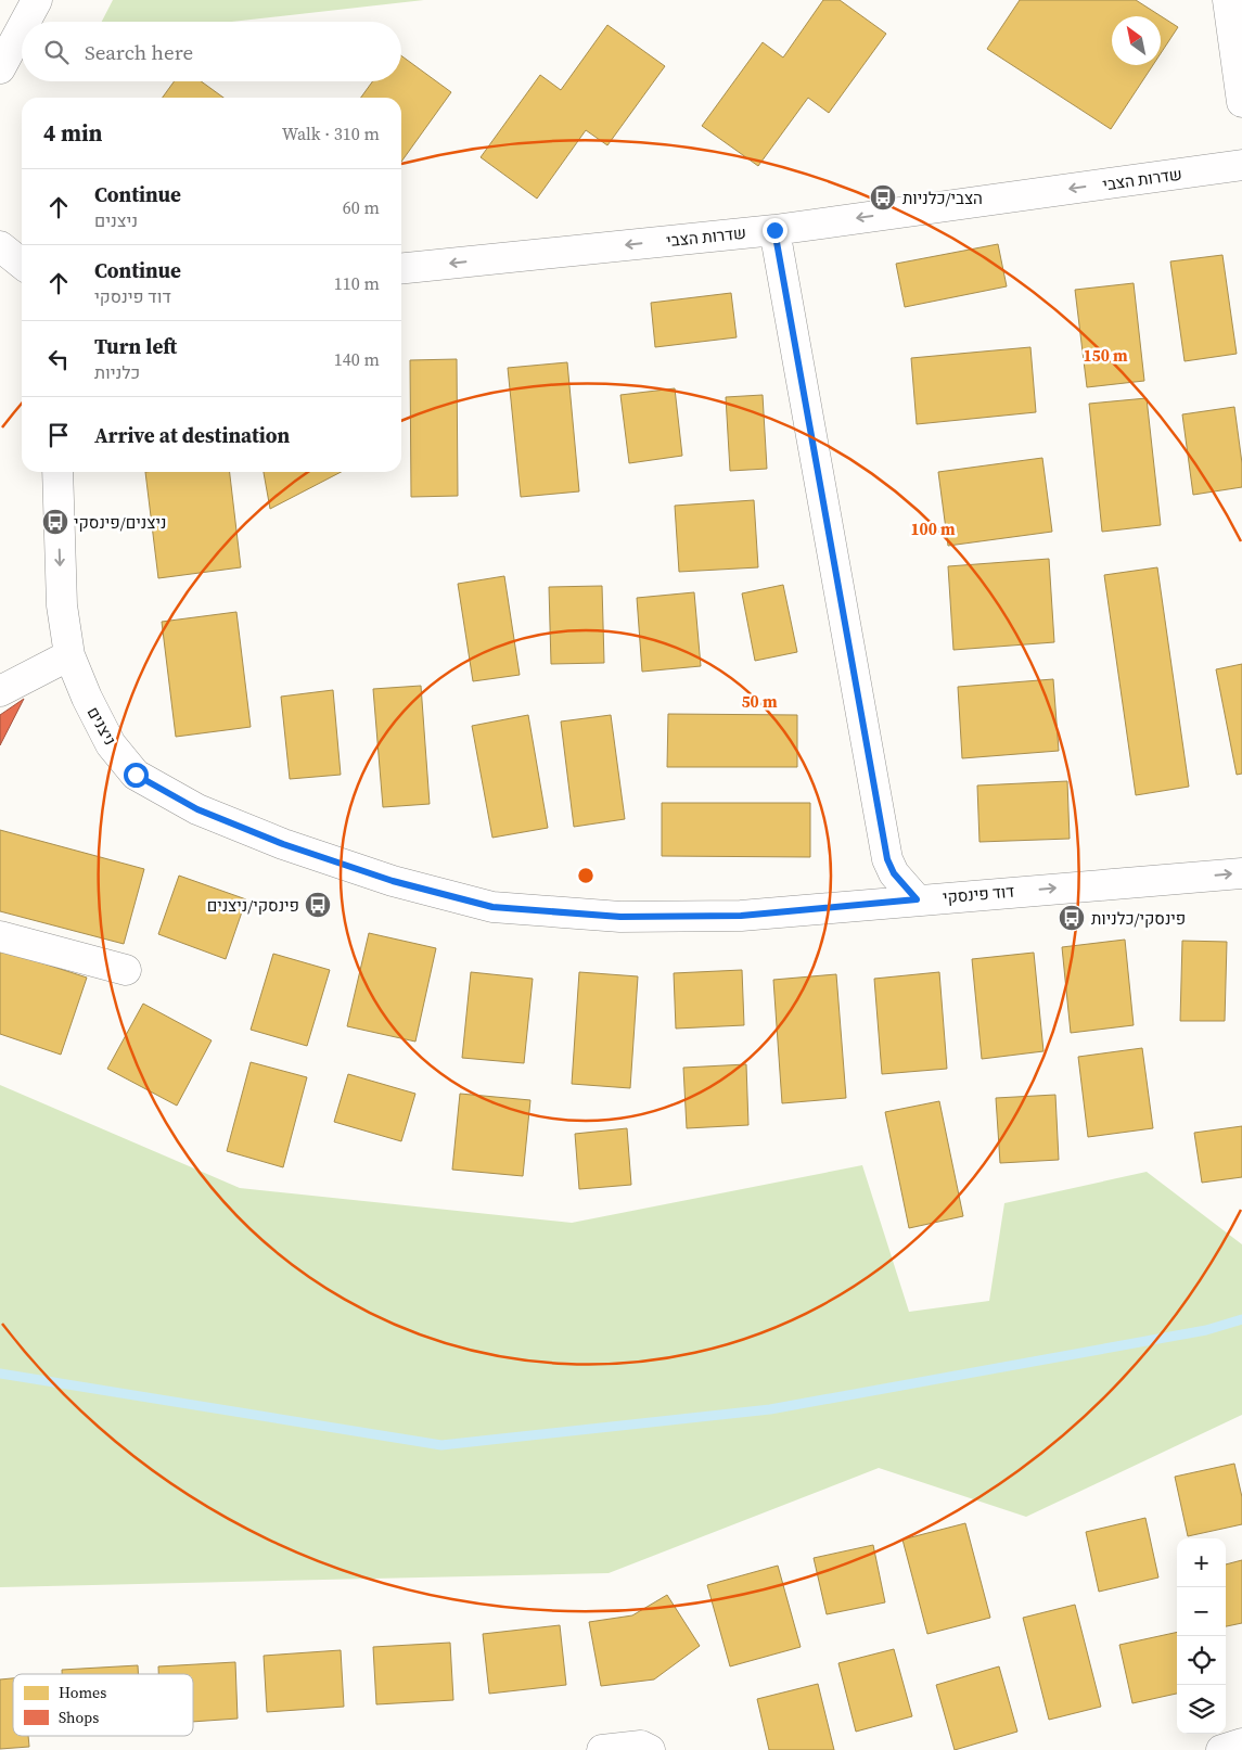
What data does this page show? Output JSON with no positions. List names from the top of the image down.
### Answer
{
  "streets": {
    "street": ["שדרות הצבי", "ניצנים", "דוד פינסקי"]
  },
  "crossings": [
    ["ניצנים", "דוד פינסקי"]
  ],
  "one_way": ["שדרות הצבי", "דוד פינסקי"],
  "places": {
    "bus stop": [
      "הצבי/כלניות",
      "ניצנים/פינסקי",
      "פינסקי/ניצנים",
      "פינסקי/כלניות"
    ]
  },
  "legend": ["Homes", "Shops"],
  "north": "top left",
  "page": {
    "search": "Search here",
    "heading": ["4 min", "Walk · 310 m"],
    "list": [
      ["Continue", "ניצנים", "60 m"],
      ["Continue", "דוד פינסקי", "110 m"],
      ["Turn left", "כלניות", "140 m"],
      "Arrive at destination"
    ],
    "map_buttons": ["+", "−"]
  },
  "rings": ["150 m", "100 m", "50 m"]
}
